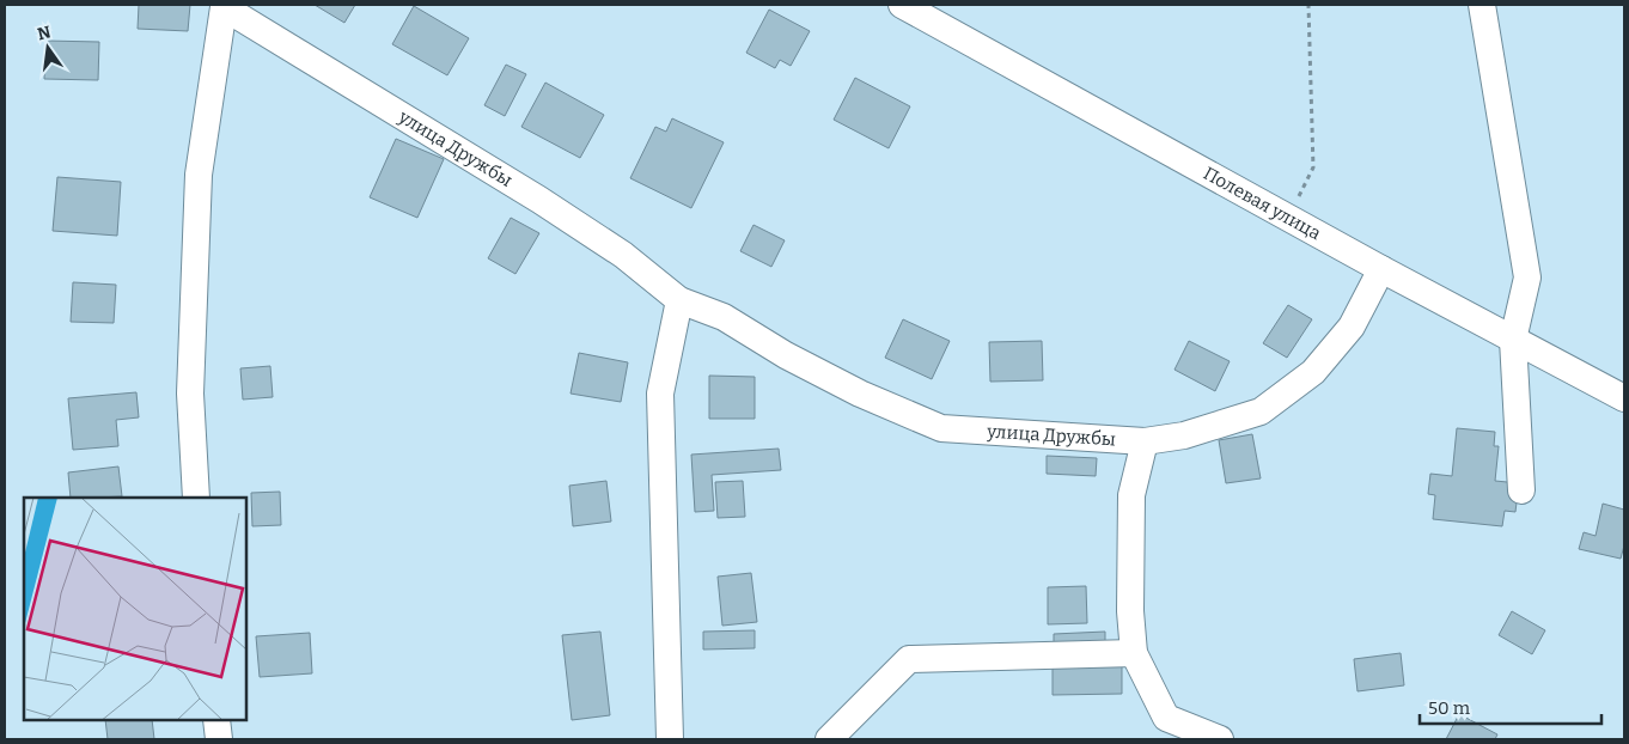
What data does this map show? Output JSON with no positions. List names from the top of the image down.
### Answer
{
  "streets": {
    "street": ["улица Дружбы", "Полевая улица"]
  },
  "crossings": [
    ["улица Дружбы", "Полевая улица"]
  ],
  "scale_bar": "50 m",
  "north": "top"
}
